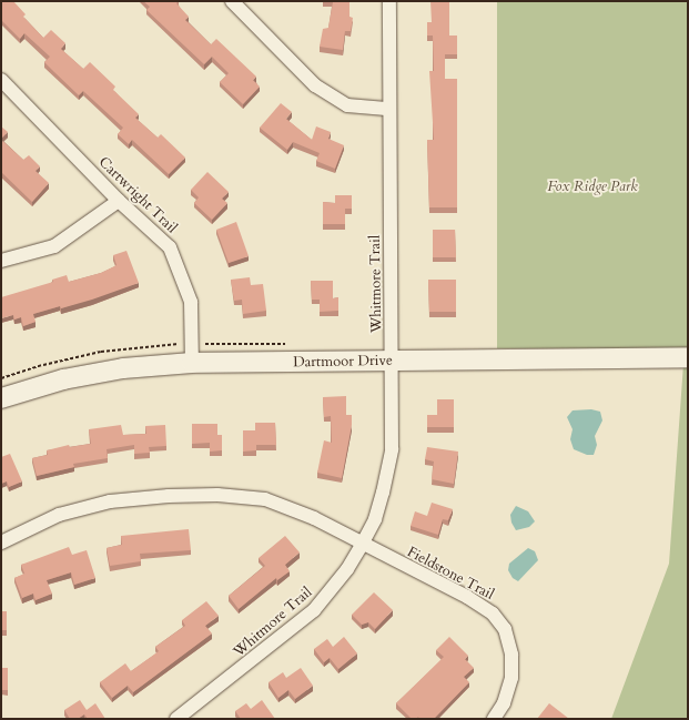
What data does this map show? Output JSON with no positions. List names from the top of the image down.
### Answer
{
  "streets": {
    "street": [
      "Cartwright Trail",
      "Whitmore Trail",
      "Dartmoor Drive",
      "Fieldstone Trail"
    ]
  },
  "crossings": [
    ["Cartwright Trail", "Dartmoor Drive"],
    ["Whitmore Trail", "Dartmoor Drive"],
    ["Whitmore Trail", "Fieldstone Trail"]
  ],
  "parks": ["Fox Ridge Park"]
}
